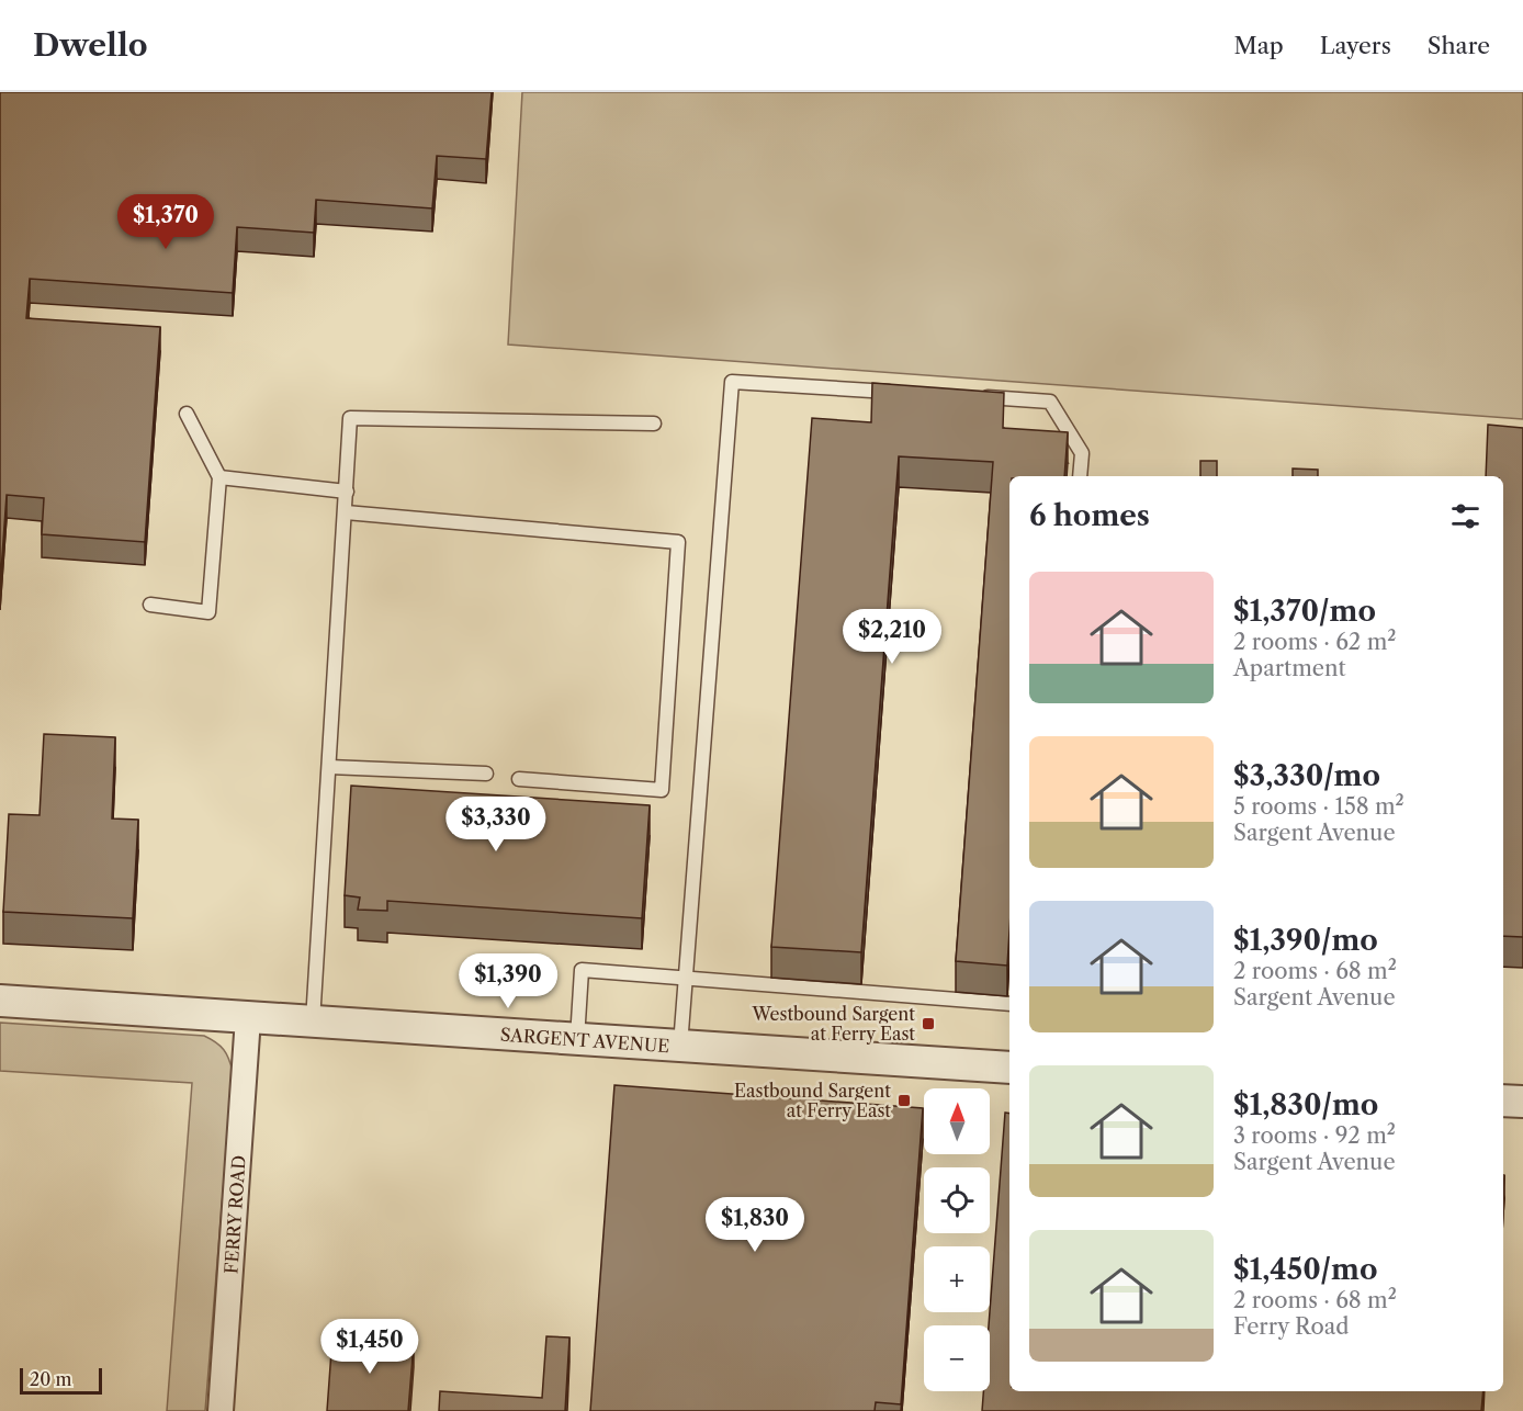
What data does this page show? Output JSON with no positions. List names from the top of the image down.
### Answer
{
  "streets": {
    "street": ["SARGENT AVENUE", "FERRY ROAD"]
  },
  "crossings": [
    ["SARGENT AVENUE", "FERRY ROAD"]
  ],
  "places": {
    "transit": ["Westbound Sargent at Ferry East", "Eastbound Sargent at Ferry East"]
  },
  "scale_bar": "20 m",
  "north": "top",
  "page": {
    "header": "Dwello",
    "nav": ["Map", "Layers", "Share"],
    "price": [
      "$1,370",
      "$2,210",
      "$3,330",
      "$1,390",
      "$1,830",
      "$1,450"
    ],
    "heading": "6 homes",
    "list": [
      {
        "name": "$1,370/mo",
        "note": "2 rooms · 62 m² · Apartment"
      },
      {
        "name": "$3,330/mo",
        "note": "5 rooms · 158 m² · Sargent Avenue"
      },
      {
        "name": "$1,390/mo",
        "note": "2 rooms · 68 m² · Sargent Avenue"
      },
      {
        "name": "$1,830/mo",
        "note": "3 rooms · 92 m² · Sargent Avenue"
      },
      {
        "name": "$1,450/mo",
        "note": "2 rooms · 68 m² · Ferry Road"
      }
    ],
    "map_buttons": ["+", "−"],
    "scale": "20 m"
  }
}
